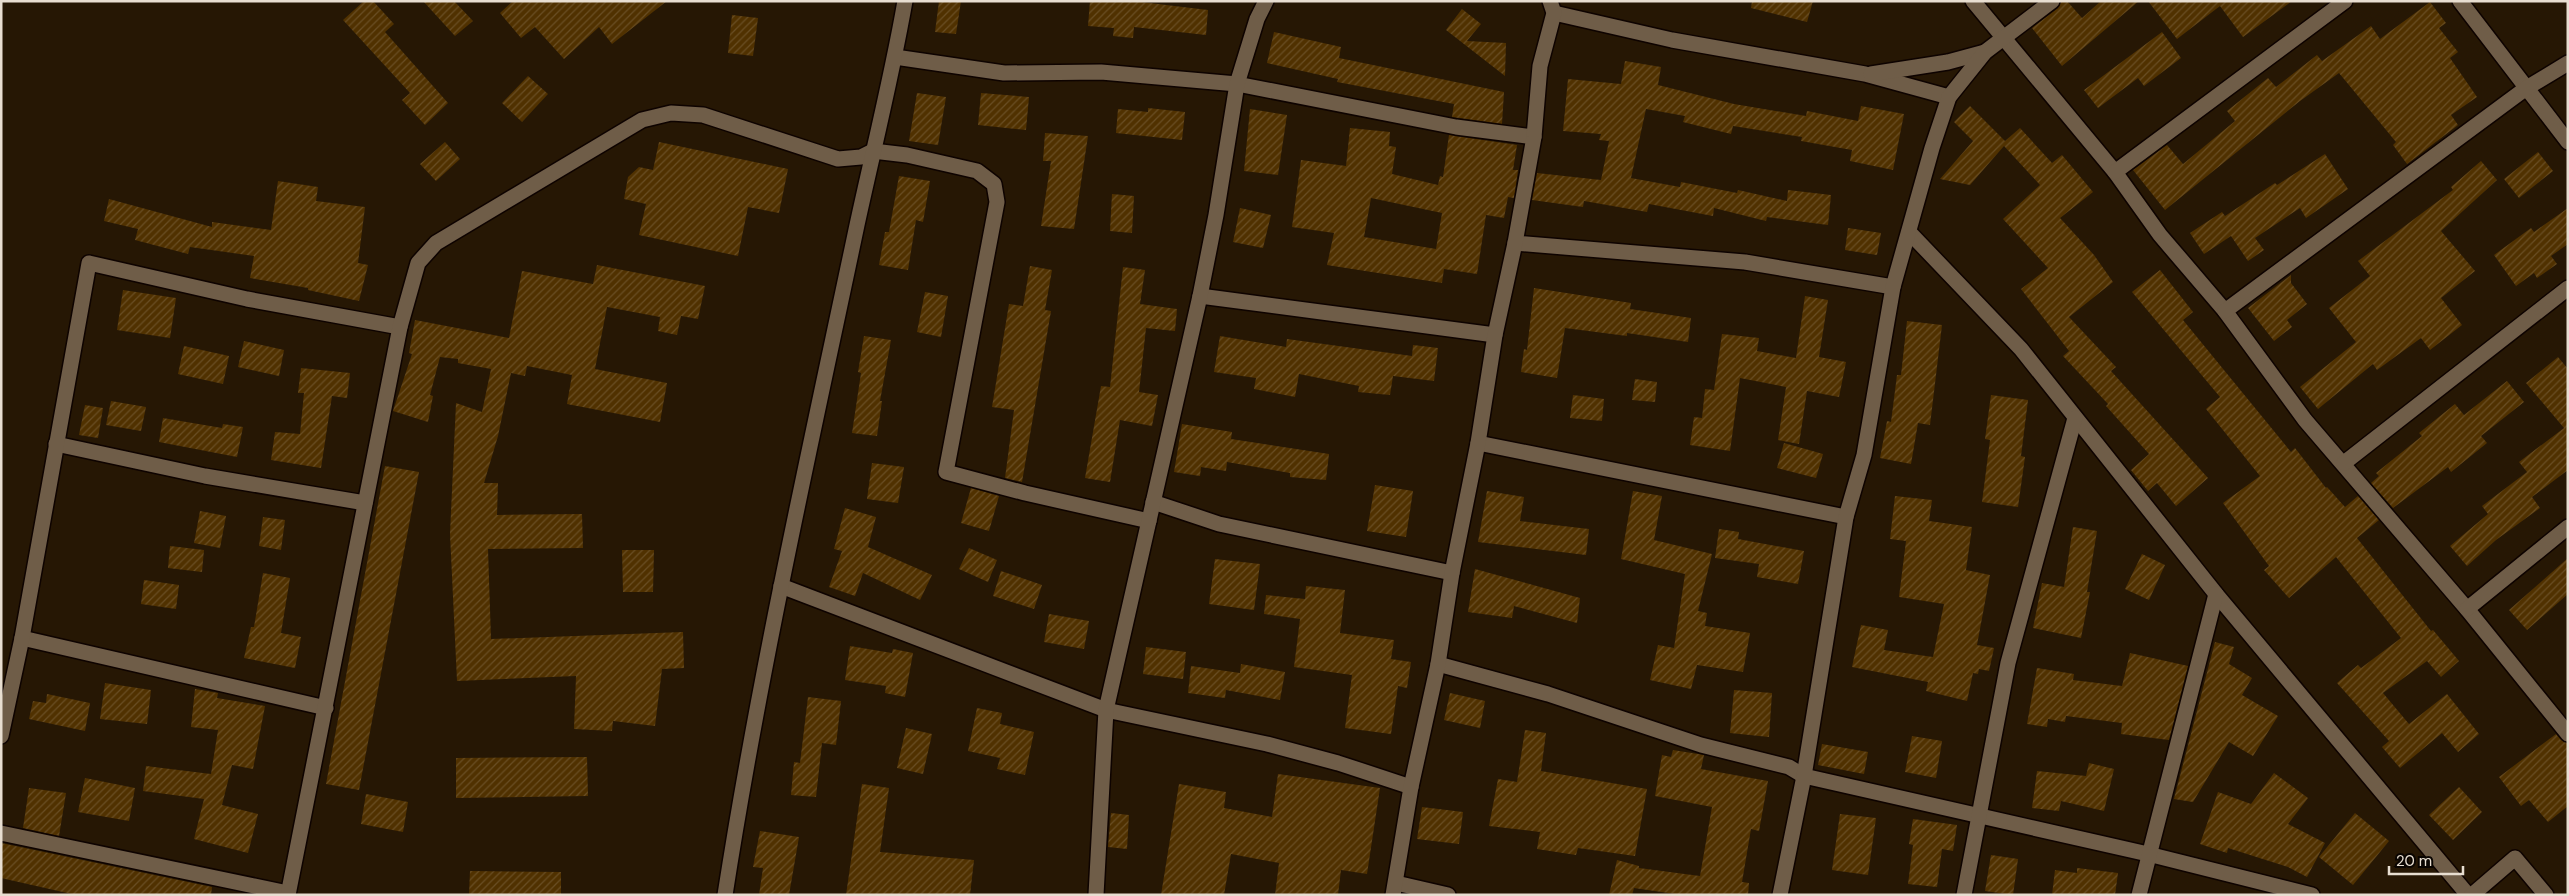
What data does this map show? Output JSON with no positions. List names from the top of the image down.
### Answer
{
  "scale_bar": "20 m"
}
